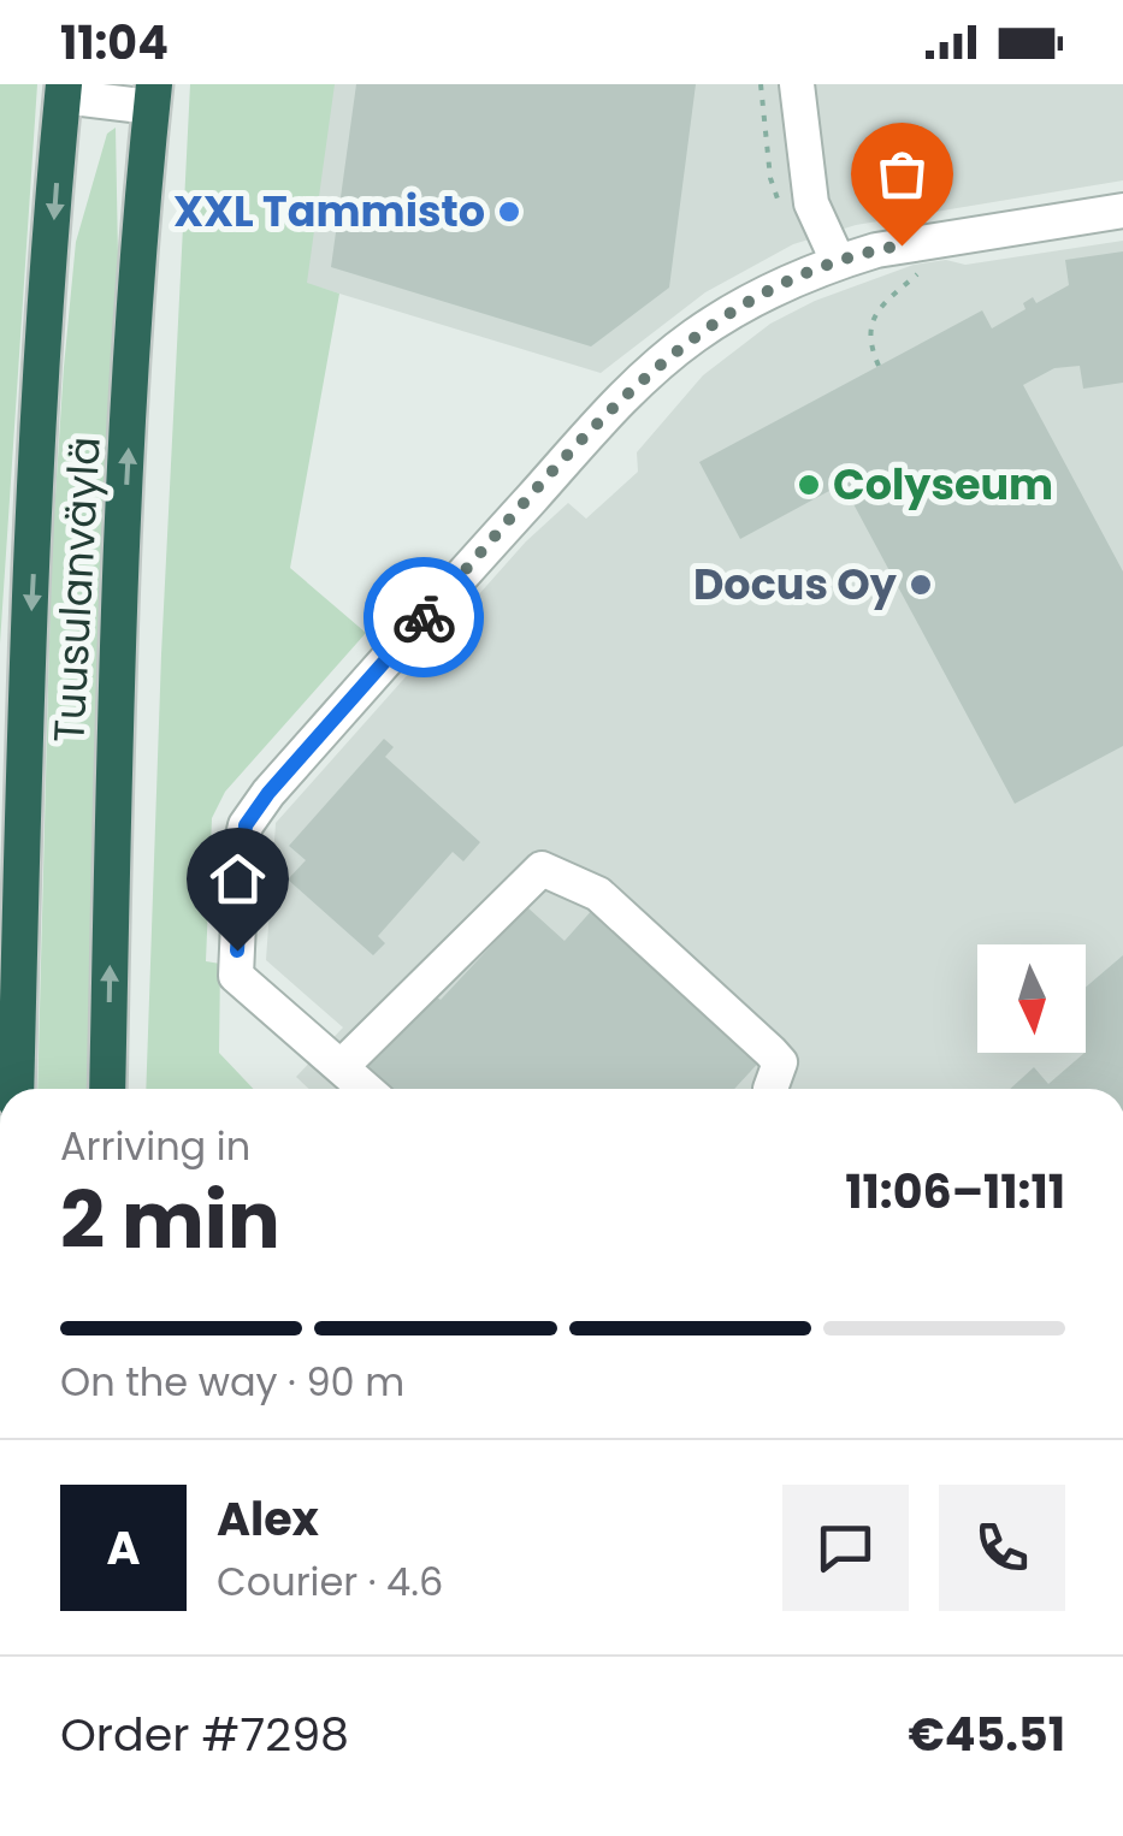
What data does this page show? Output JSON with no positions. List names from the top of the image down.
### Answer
{
  "streets": {
    "highway": ["Tuusulanväylä"]
  },
  "places": ["XXL Tammisto", "Colyseum", "Docus Oy"],
  "north": "bottom",
  "page": {
    "status": "11:04",
    "heading": ["2 min", "Arriving in", "11:06–11:11"],
    "panel": [
      "Alex",
      "Courier · 4.6",
      "Order #7298",
      "€45.51"
    ],
    "bar": "On the way · 90 m",
    "round": "A"
  }
}
